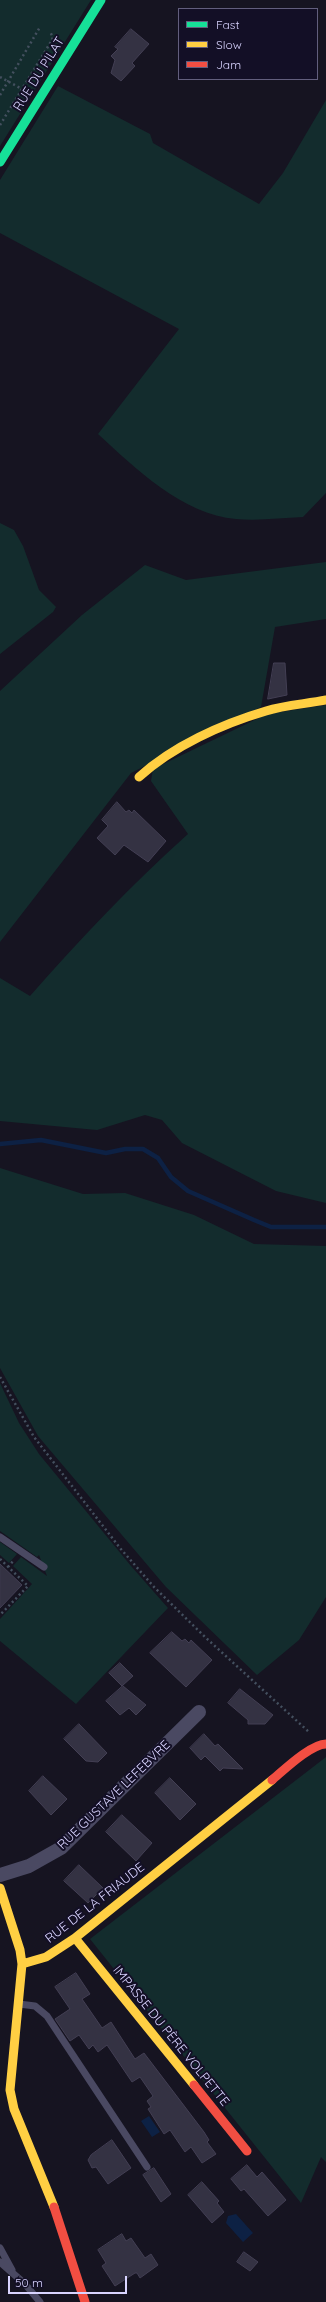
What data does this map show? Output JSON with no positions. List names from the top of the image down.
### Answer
{
  "streets": {
    "street": [
      "RUE DU PILAT",
      "RUE GUSTAVE LEFEBVRE",
      "RUE DE LA FRIAUDE",
      "IMPASSE DU PÈRE VOLPETTE"
    ]
  },
  "crossings": [
    ["RUE DE LA FRIAUDE", "IMPASSE DU PÈRE VOLPETTE"]
  ],
  "legend": ["Fast", "Slow", "Jam"],
  "scale_bar": "50 m"
}
